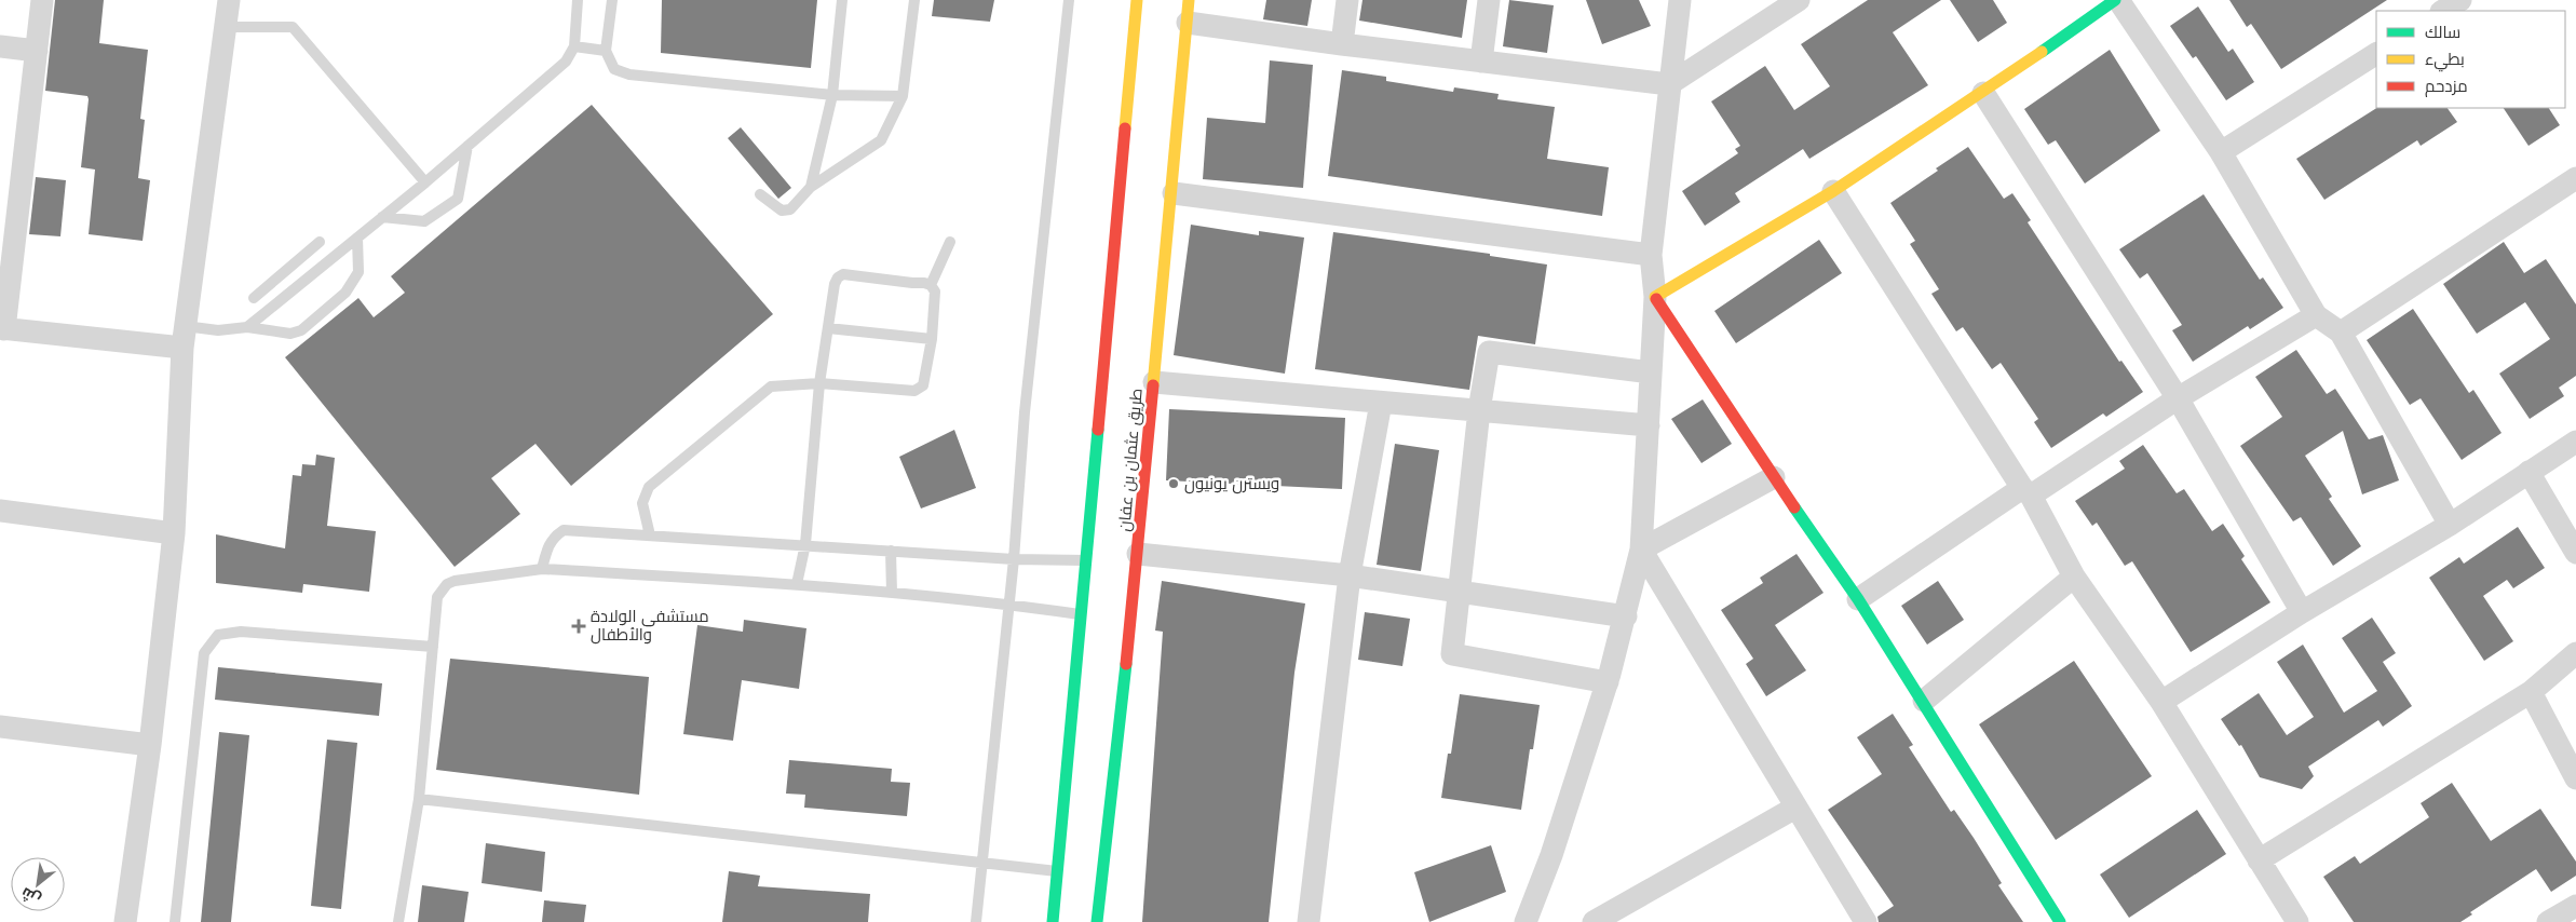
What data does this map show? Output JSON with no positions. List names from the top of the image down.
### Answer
{
  "streets": {
    "main road": ["طريق عثمان بن عفان"]
  },
  "places": {
    "other": ["ويسترن يونيون"],
    "health": ["مستشفى الولادة والأطفال"]
  },
  "legend": ["سالك", "بطيء", "مزدحم"],
  "north": "bottom left"
}
